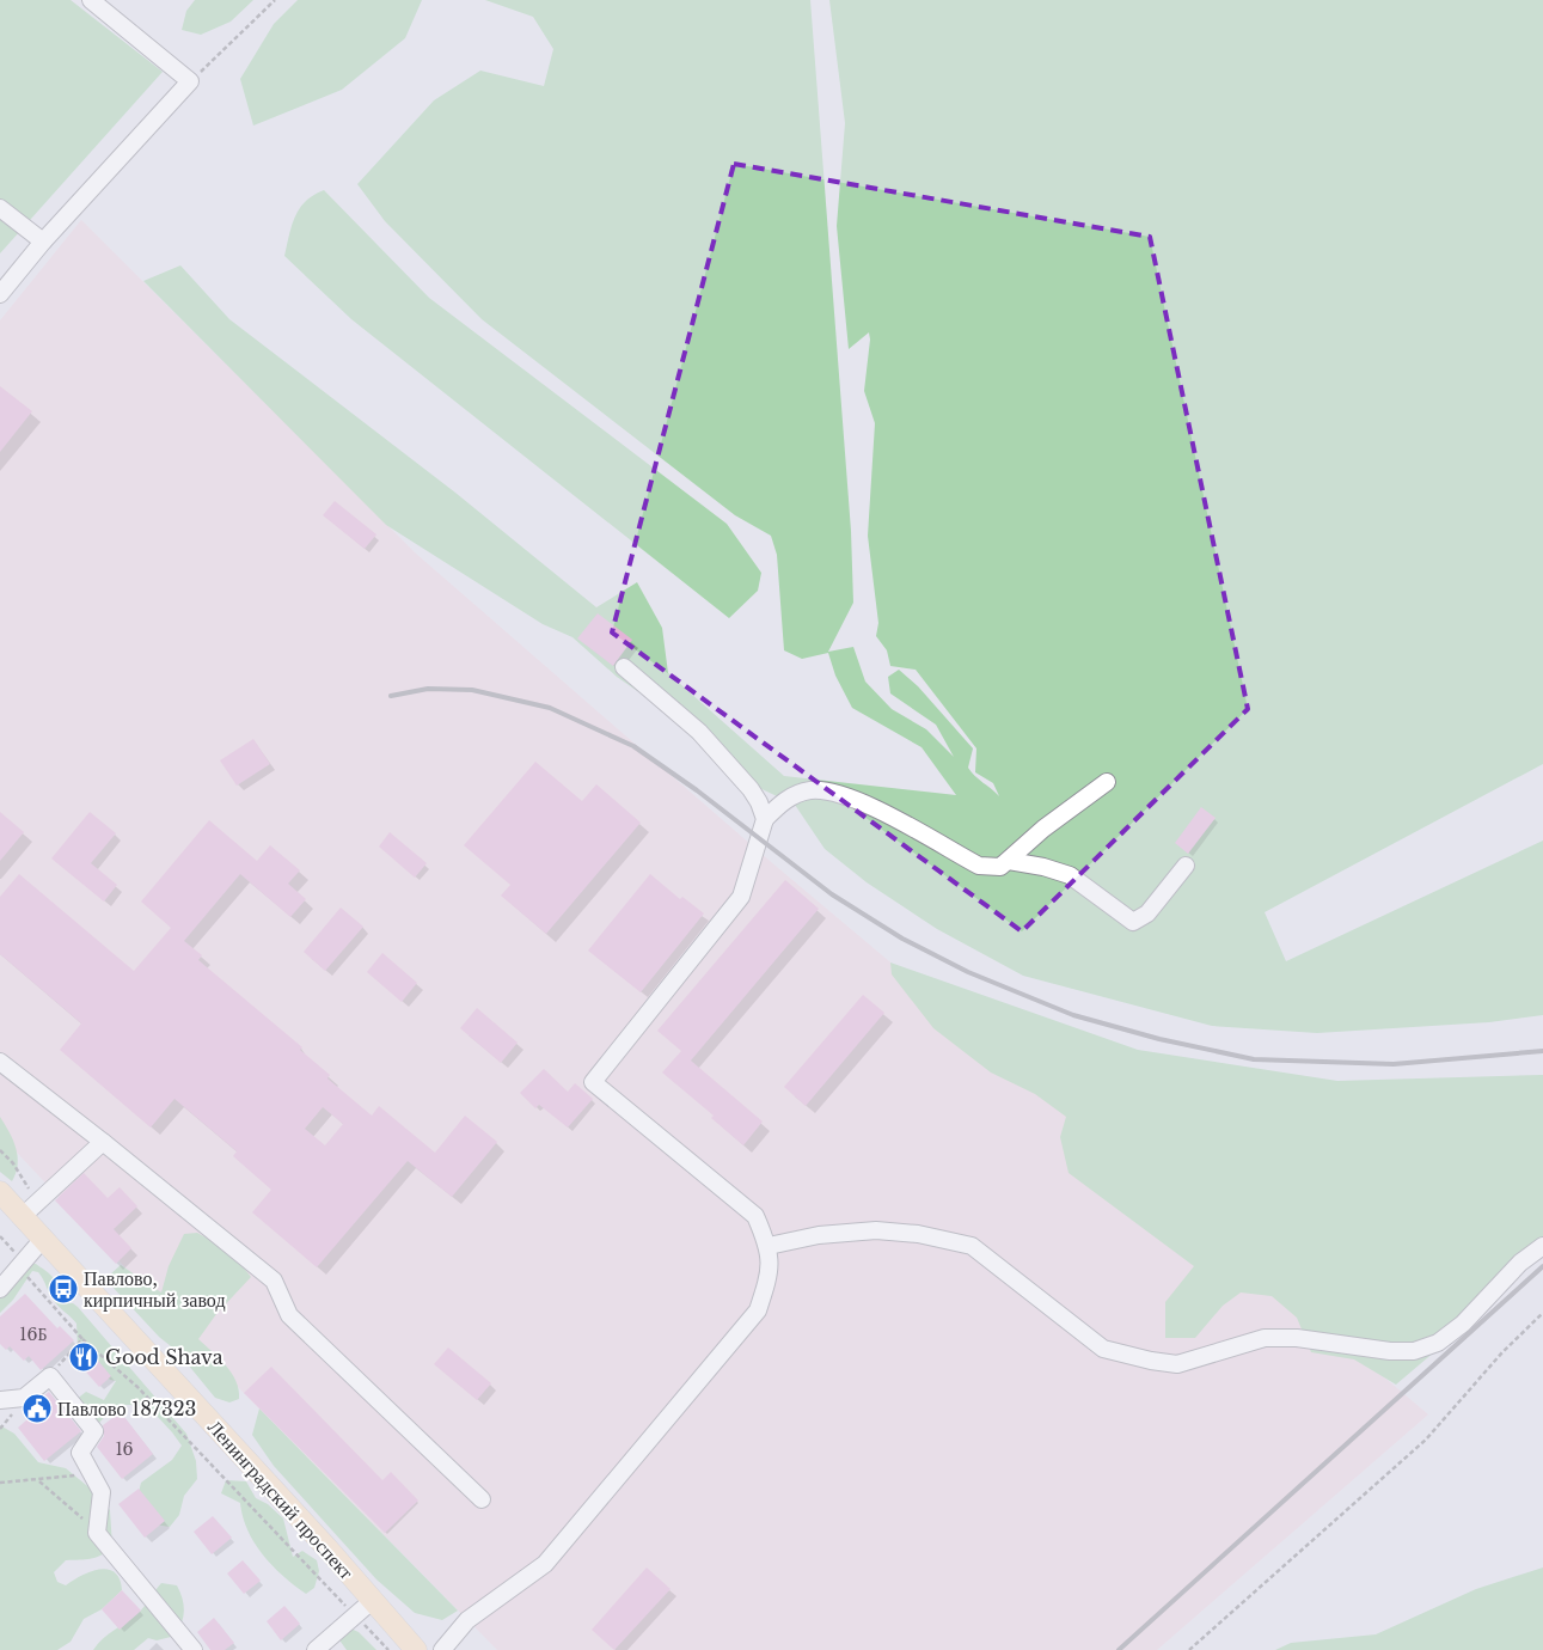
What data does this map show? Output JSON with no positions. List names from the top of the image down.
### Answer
{
  "streets": {
    "main road": ["Ленинградский проспект"]
  },
  "places": {
    "bus stop": ["Павлово, кирпичный завод"],
    "restaurant": ["Good Shava"],
    "public building": ["Павлово 187323"]
  },
  "house_numbers": ["16Б", "16"]
}
